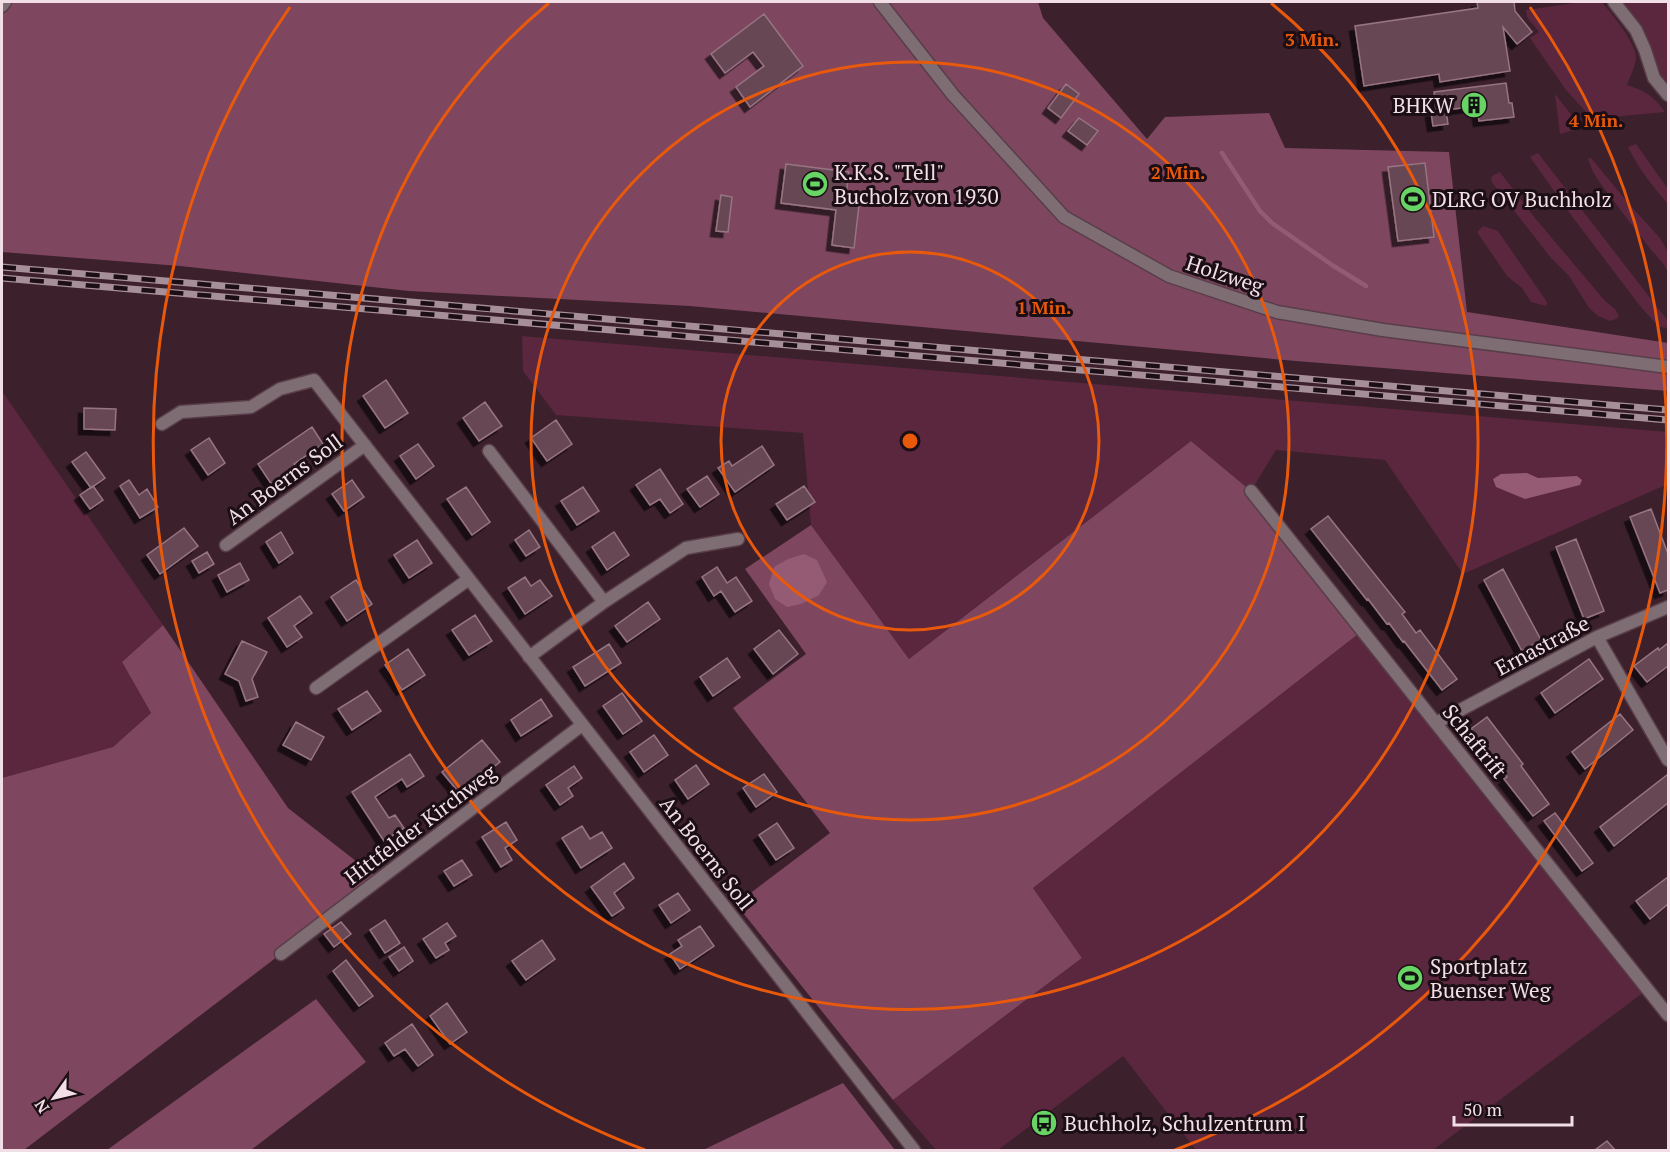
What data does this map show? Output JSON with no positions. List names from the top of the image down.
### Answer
{
  "streets": {
    "street": [
      "Holzweg",
      "An Boerns Soll",
      "Ernastraße",
      "Schaftrift",
      "Hittfelder Kirchweg"
    ]
  },
  "crossings": [
    ["An Boerns Soll", "Hittfelder Kirchweg"],
    ["Ernastraße", "Schaftrift"]
  ],
  "places": {
    "building": ["BHKW"],
    "sports": ["K.K.S. \"Tell\" Bucholz von 1930", "DLRG OV Buchholz", "Sportplatz Buenser Weg"],
    "bus stop": ["Buchholz, Schulzentrum I"]
  },
  "scale_bar": "50 m",
  "north": "bottom left",
  "rings": [
    "3 Min.",
    "4 Min.",
    "2 Min.",
    "1 Min."
  ]
}
